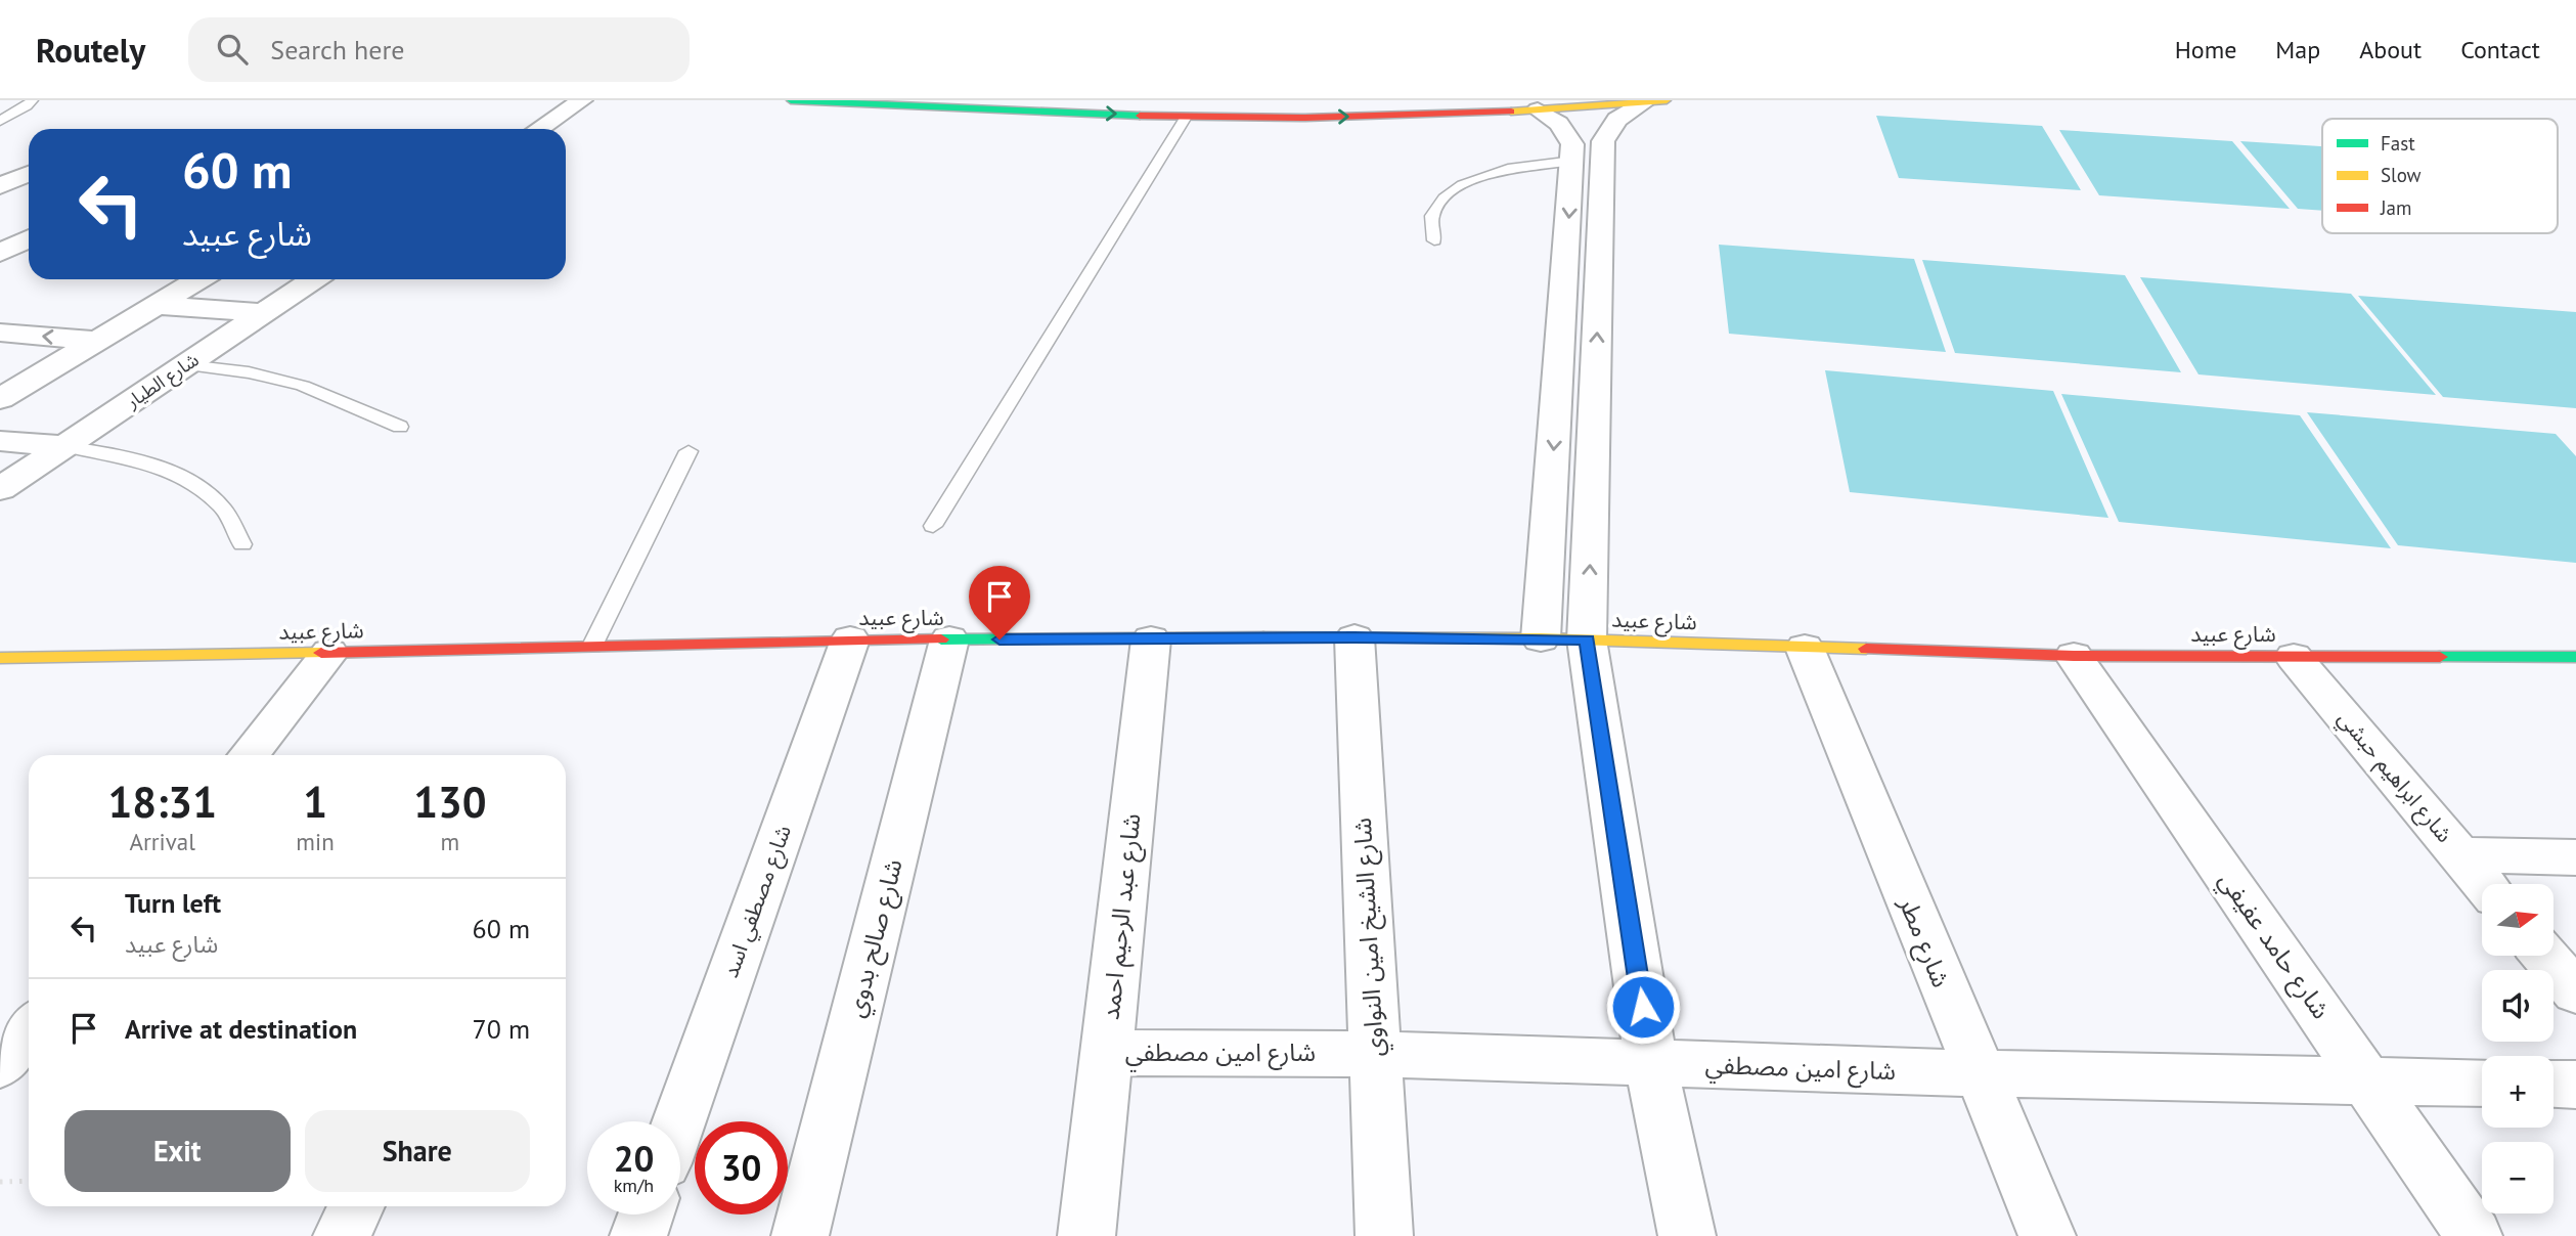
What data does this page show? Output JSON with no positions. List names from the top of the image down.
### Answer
{
  "streets": {
    "main road": ["شارع عبيد"],
    "street": [
      "شارع الطيار",
      "شارع ابراهيم حبشي",
      "شارع مصطفي اسد",
      "شارع عبد الرحيم احمد",
      "شارع الشيخ امين النواوي",
      "شارع صالح بدوي",
      "شارع مطر",
      "شارع حامد عفيفي",
      "شارع امين مصطفي"
    ]
  },
  "crossings": [
    ["شارع عبيد", "شارع ابراهيم حبشي"],
    ["شارع عبيد", "شارع مصطفي اسد"],
    ["شارع عبيد", "شارع عبد الرحيم احمد"],
    ["شارع عبيد", "شارع الشيخ امين النواوي"],
    ["شارع عبيد", "شارع صالح بدوي"],
    ["شارع عبيد", "شارع مطر"],
    ["شارع عبيد", "شارع حامد عفيفي"],
    ["شارع عبد الرحيم احمد", "شارع امين مصطفي"],
    ["شارع الشيخ امين النواوي", "شارع امين مصطفي"],
    ["شارع مطر", "شارع امين مصطفي"],
    ["شارع حامد عفيفي", "شارع امين مصطفي"]
  ],
  "legend": ["Fast", "Slow", "Jam"],
  "north": "right",
  "page": {
    "header": "Routely",
    "search": "Search here",
    "nav": [
      "Home",
      "Map",
      "About",
      "Contact"
    ],
    "turn": ["60 m", "شارع عبيد"],
    "eta": [
      "18:31",
      "Arrival",
      "1",
      "min",
      "130",
      "m"
    ],
    "list": [
      {
        "name": "Turn left",
        "note": "شارع عبيد",
        "value": "60 m"
      },
      {
        "name": "Arrive at destination",
        "value": "70 m"
      }
    ],
    "map_buttons": ["+", "−"],
    "buttons": ["Exit", "Share"],
    "speed": "20 km/h",
    "limit": "30"
  }
}
